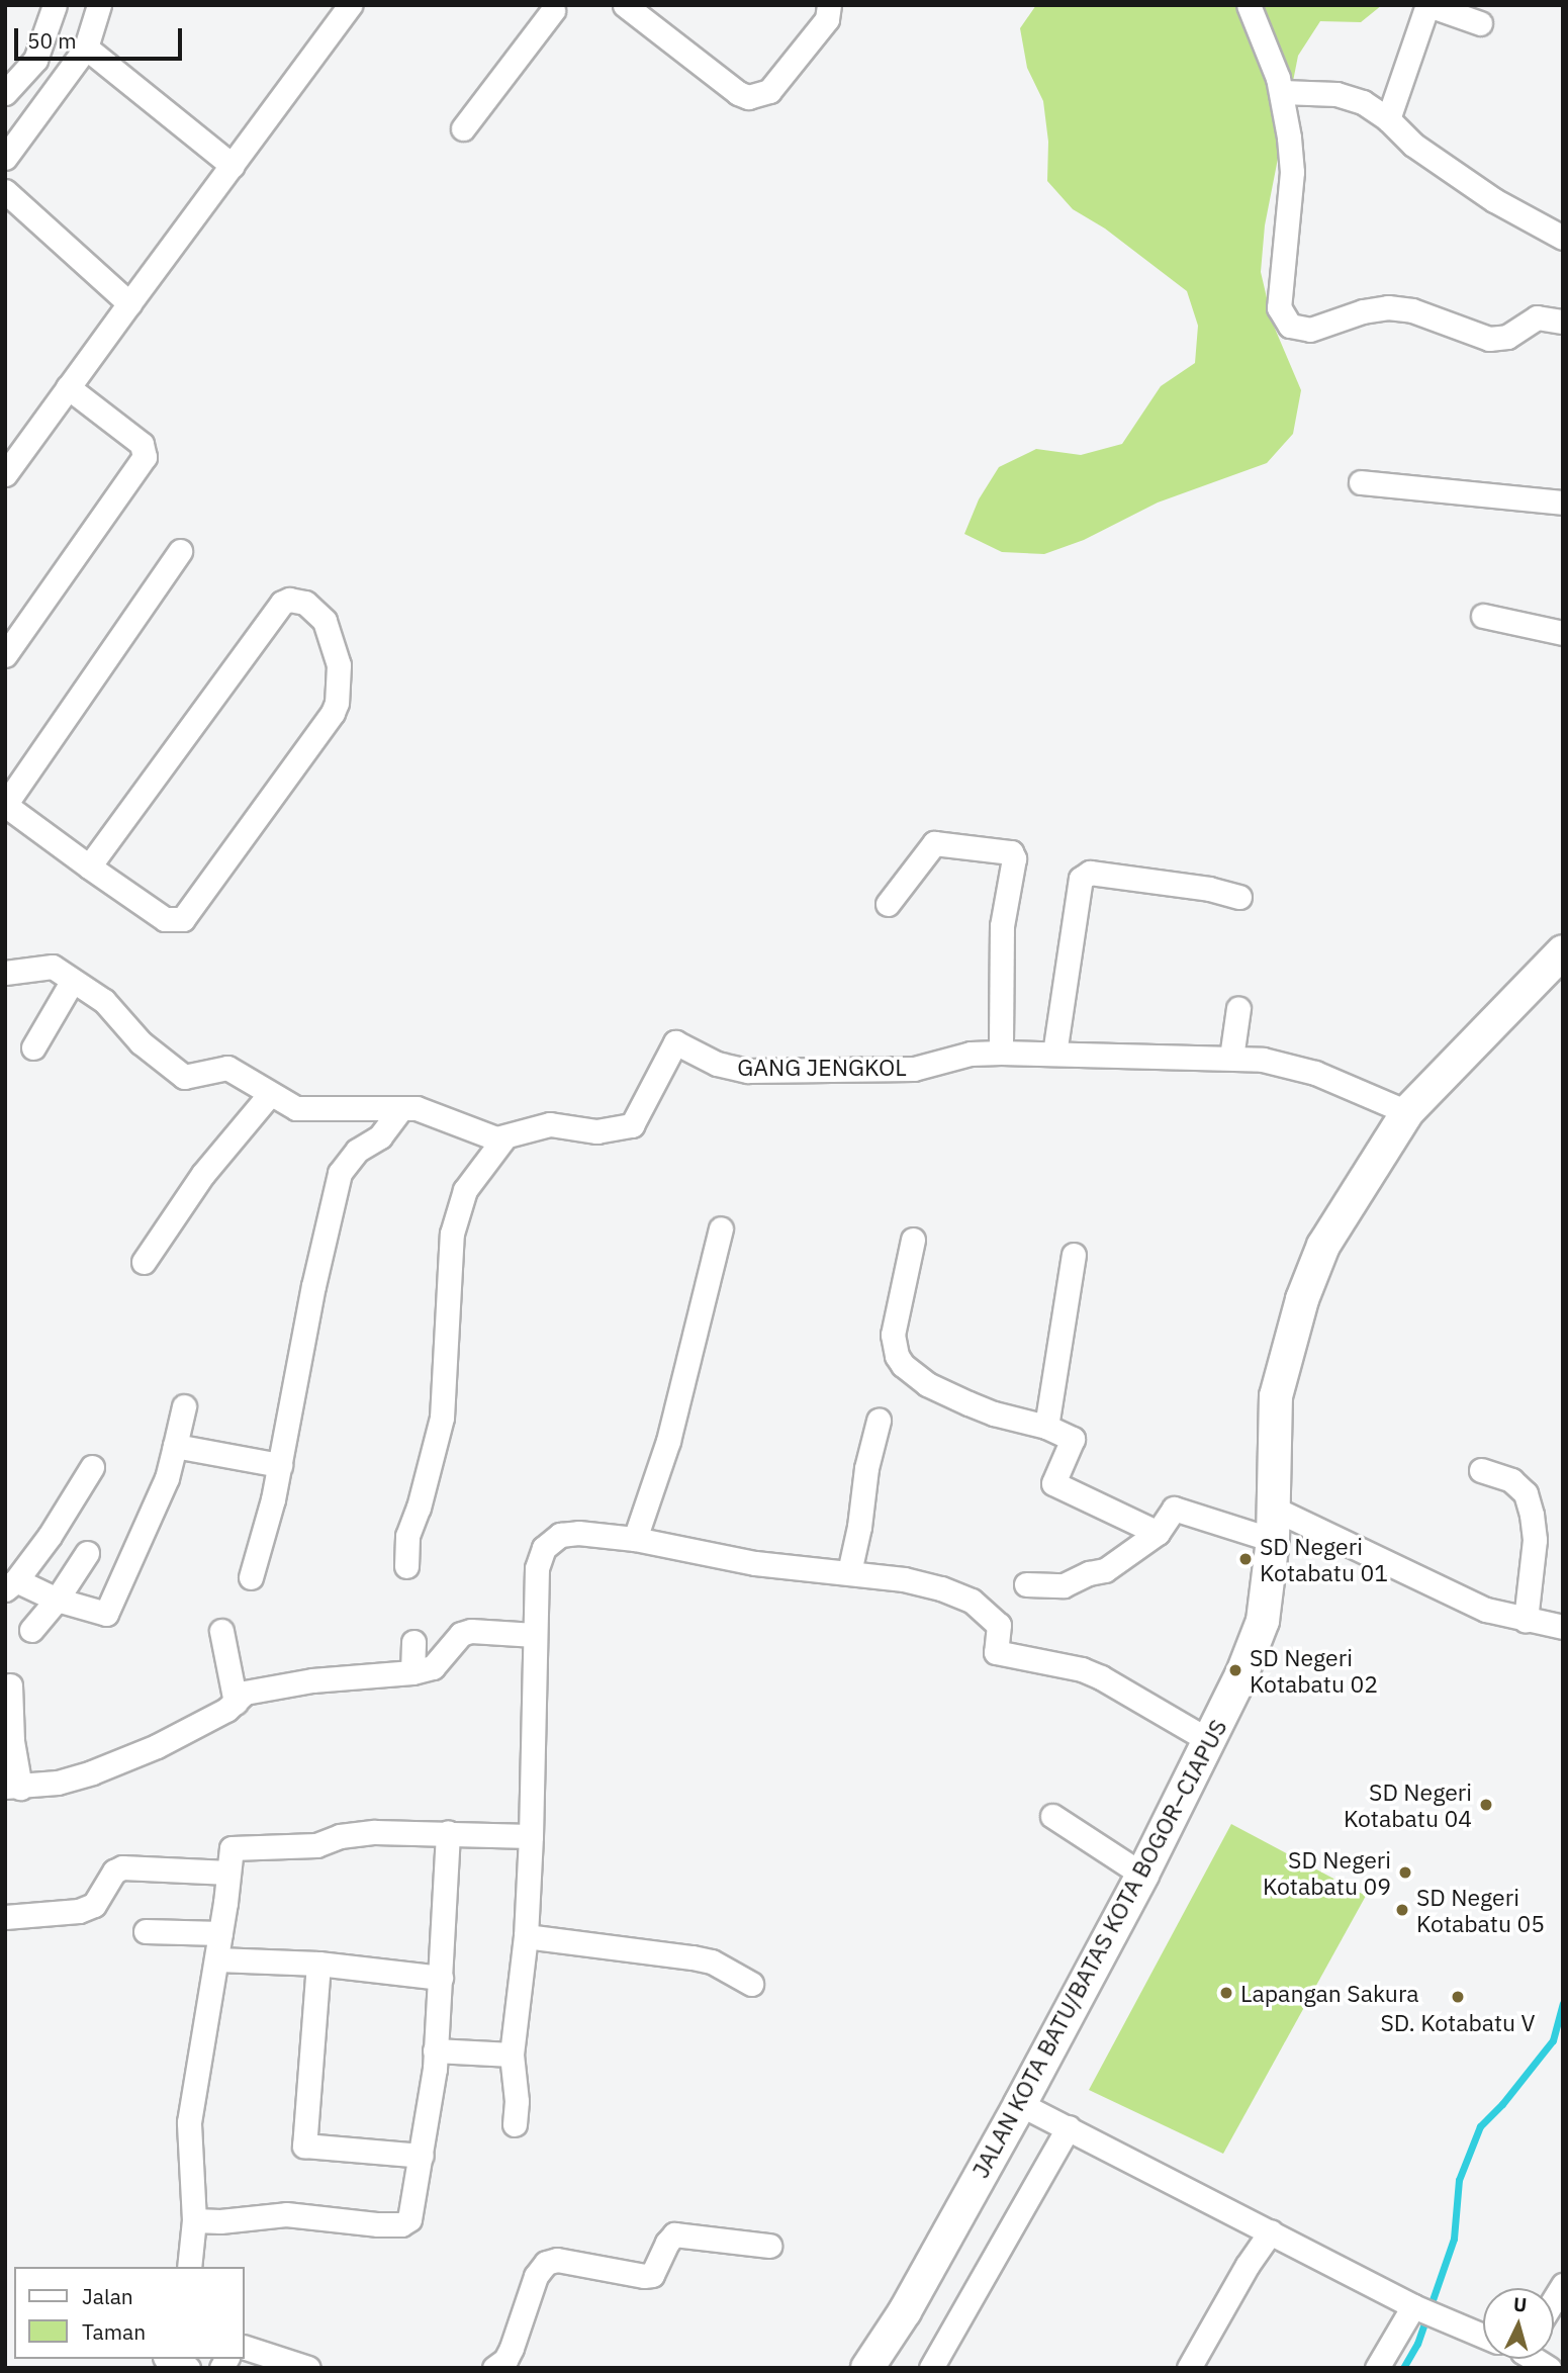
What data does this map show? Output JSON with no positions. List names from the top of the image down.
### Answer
{
  "streets": {
    "main road": ["JALAN KOTA BATU/BATAS KOTA BOGOR–CIAPUS"],
    "street": ["GANG JENGKOL"]
  },
  "crossings": [
    ["GANG JENGKOL", "JALAN KOTA BATU/BATAS KOTA BOGOR–CIAPUS"]
  ],
  "places": [
    "SD Negeri Kotabatu 01",
    "SD Negeri Kotabatu 02",
    "SD Negeri Kotabatu 04",
    "SD Negeri Kotabatu 09",
    "SD Negeri Kotabatu 05",
    "Lapangan Sakura",
    "SD. Kotabatu V"
  ],
  "legend": ["Jalan", "Taman"],
  "scale_bar": "50 m",
  "north": "top"
}
